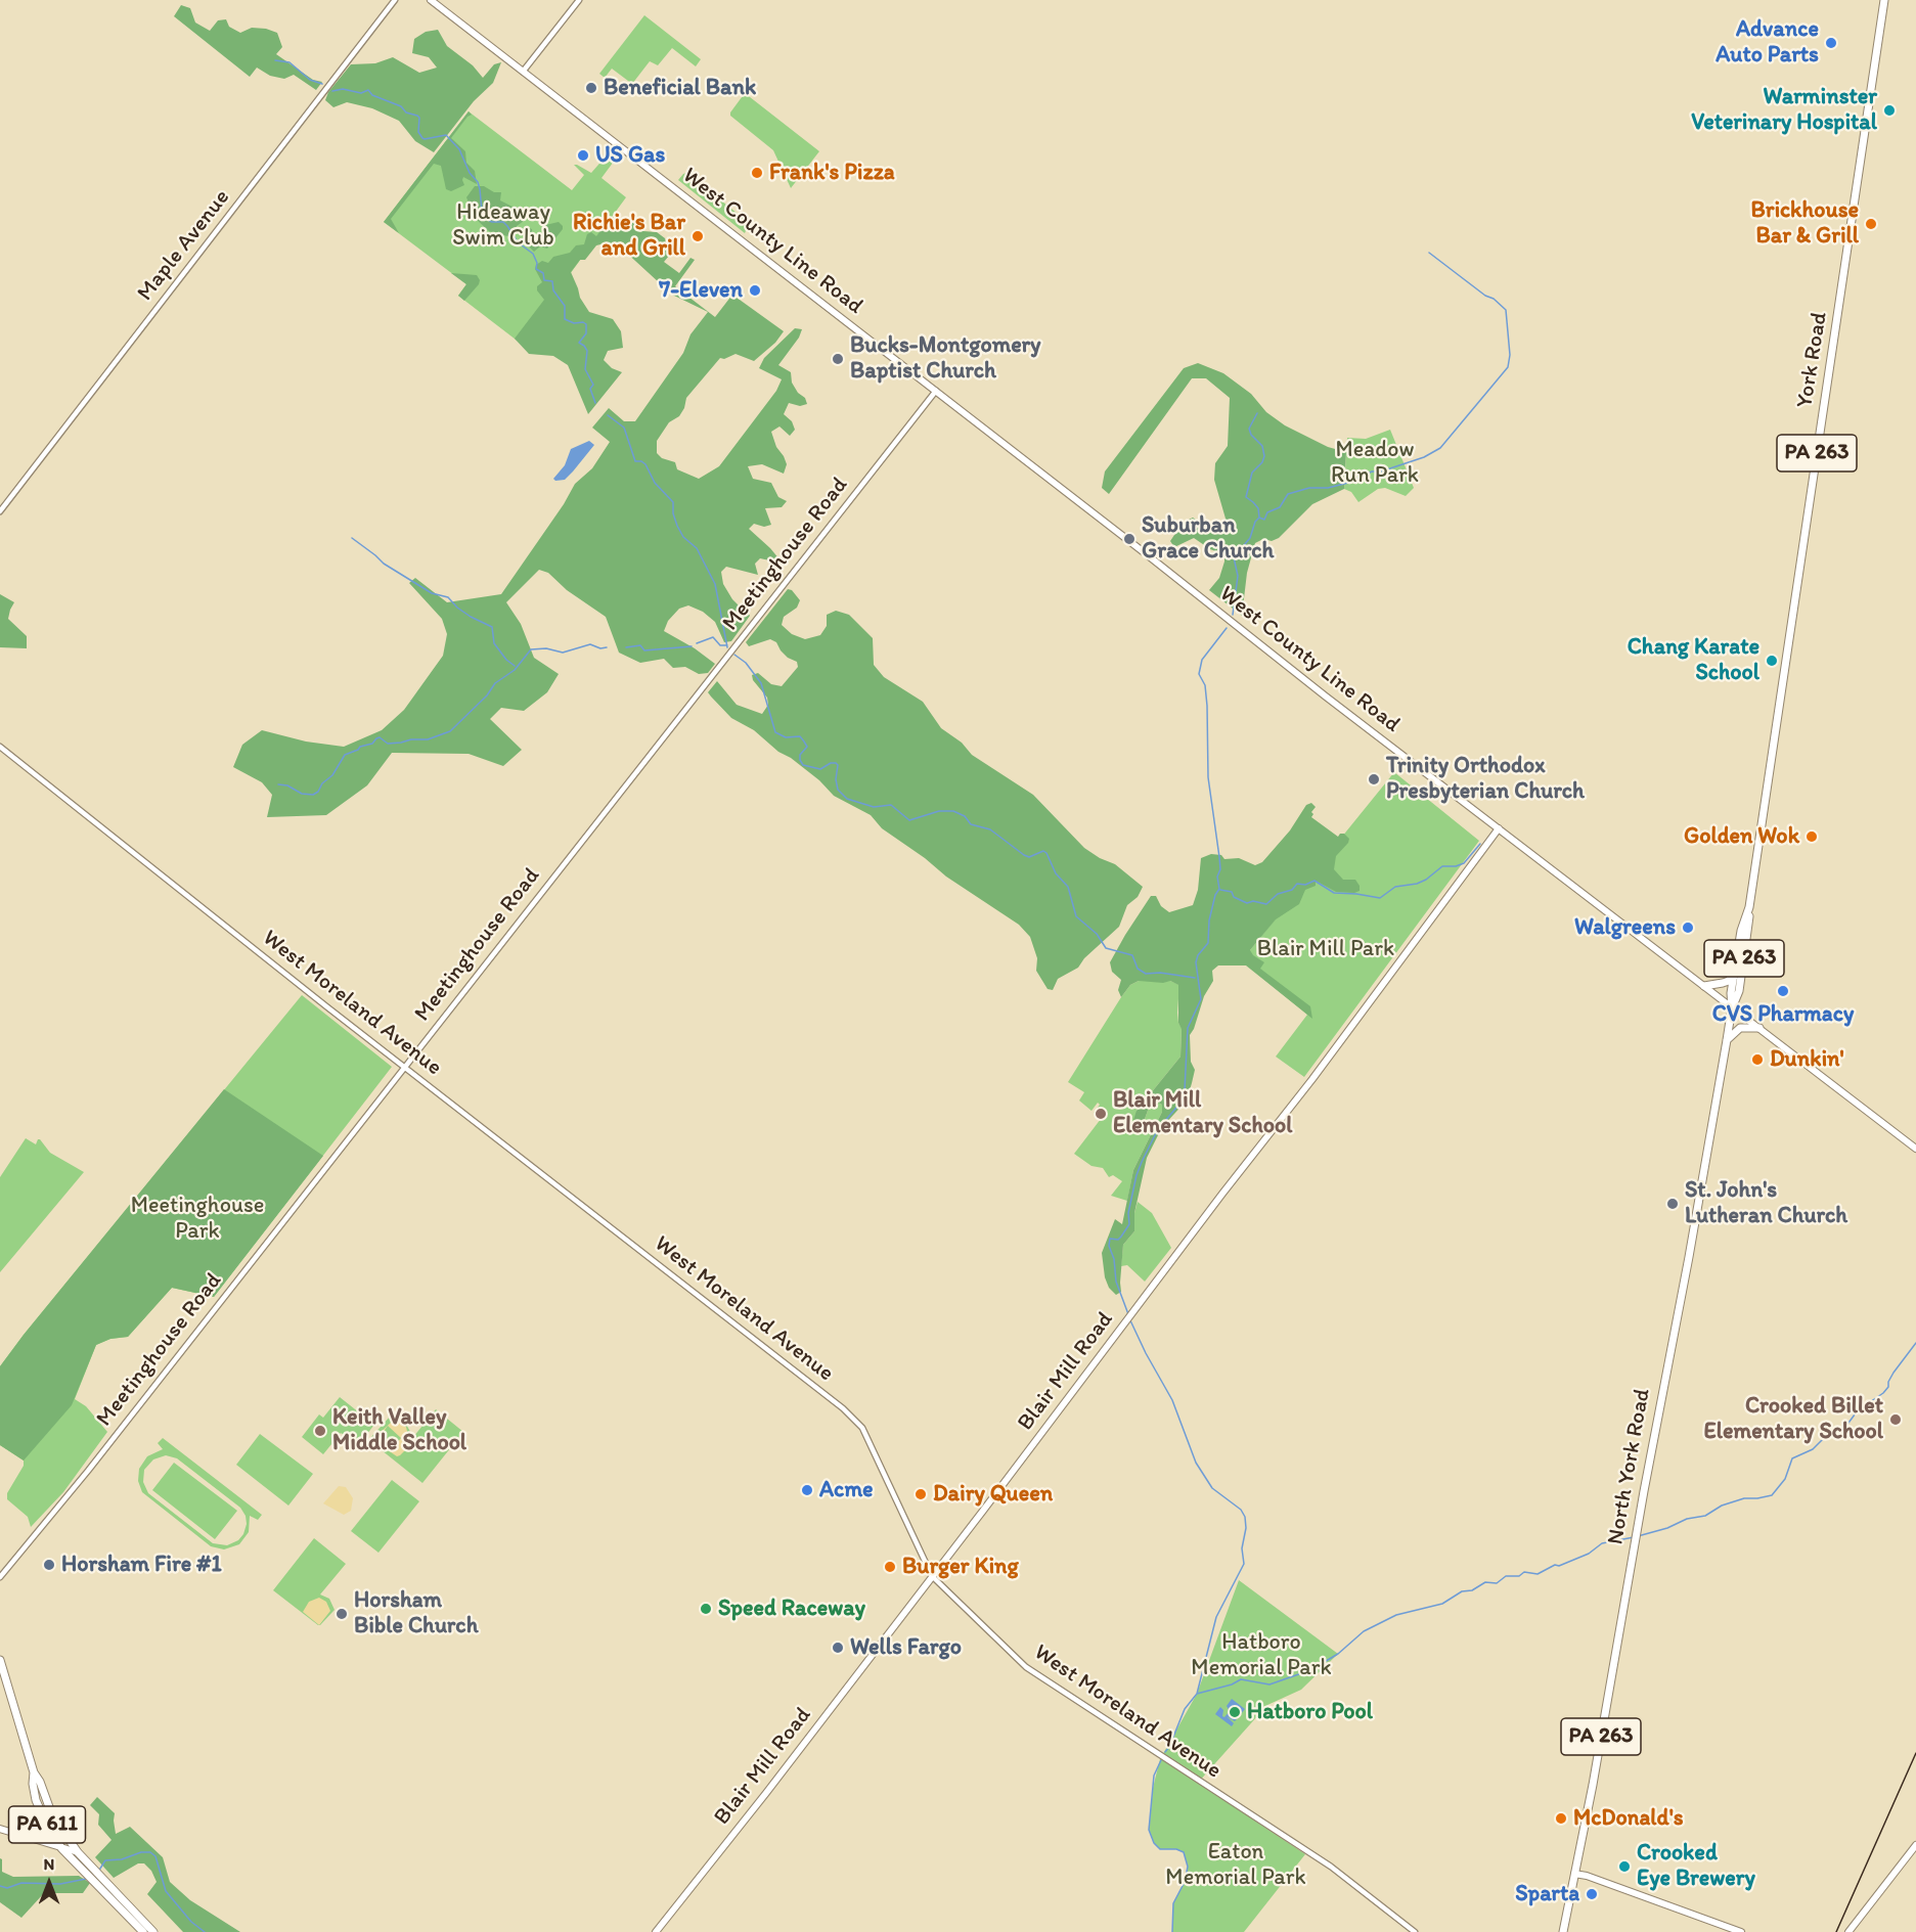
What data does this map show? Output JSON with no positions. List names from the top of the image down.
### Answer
{
  "streets": {
    "highway": [
      "York Road",
      "PA 263",
      "North York Road",
      "PA 611"
    ],
    "main road": ["West County Line Road", "Blair Mill Road"],
    "street": ["Maple Avenue", "Meetinghouse Road", "West Moreland Avenue"]
  },
  "crossings": [
    ["West County Line Road", "York Road"],
    ["West County Line Road", "Meetinghouse Road"],
    ["West County Line Road", "Blair Mill Road"],
    ["West County Line Road", "North York Road"],
    ["York Road", "North York Road"],
    ["Meetinghouse Road", "West Moreland Avenue"],
    ["West Moreland Avenue", "Blair Mill Road"]
  ],
  "parks": [
    "Hideaway Swim Club",
    "Meadow Run Park",
    "Blair Mill Park",
    "Meetinghouse Park",
    "Hatboro Memorial Park",
    "Eaton Memorial Park"
  ],
  "places": [
    "Advance Auto Parts",
    "Beneficial Bank",
    "Warminster Veterinary Hospital",
    "US Gas",
    "Frank's Pizza",
    "Brickhouse Bar & Grill",
    "Richie's Bar and Grill",
    "7-Eleven",
    "Bucks-Montgomery Baptist Church",
    "Suburban Grace Church",
    "Chang Karate School",
    "Trinity Orthodox Presbyterian Church",
    "Golden Wok",
    "Walgreens",
    "CVS Pharmacy",
    "Dunkin'",
    "Blair Mill Elementary School",
    "St. John's Lutheran Church",
    "Crooked Billet Elementary School",
    "Keith Valley Middle School",
    "Acme",
    "Dairy Queen",
    "Horsham Fire #1",
    "Burger King",
    "Speed Raceway",
    "Horsham Bible Church",
    "Wells Fargo",
    "Hatboro Pool",
    "McDonald's",
    "Crooked Eye Brewery",
    "Sparta"
  ],
  "north": "top"
}
